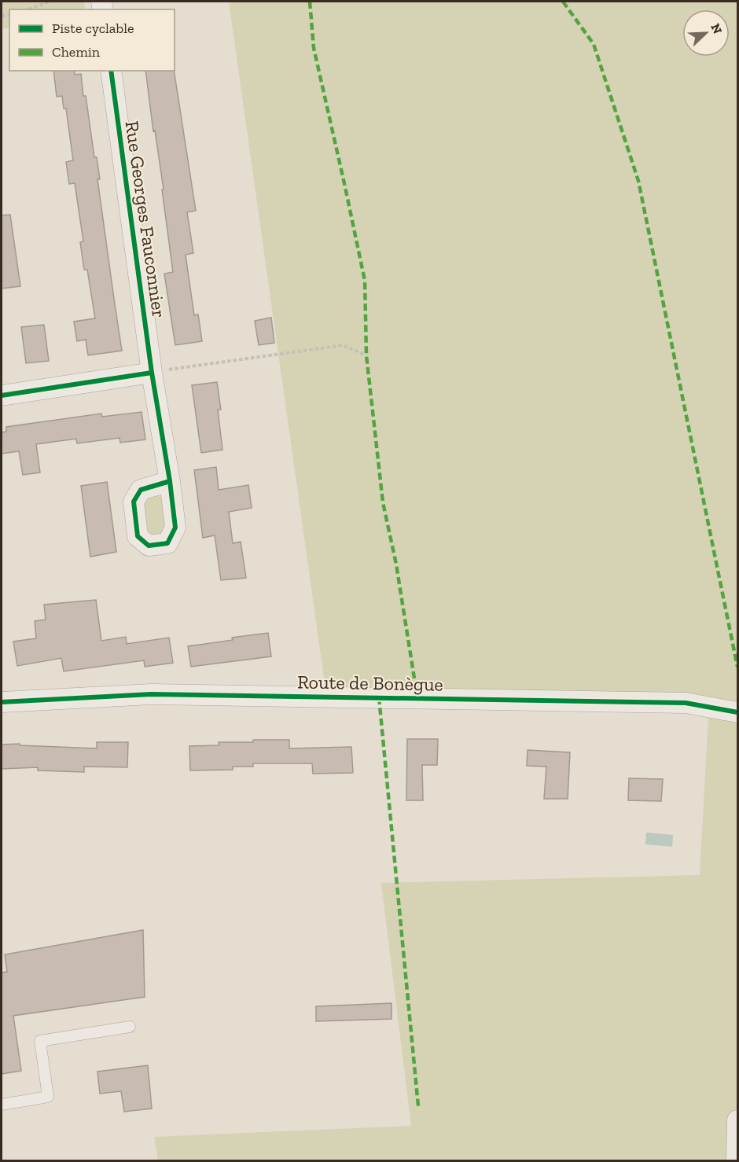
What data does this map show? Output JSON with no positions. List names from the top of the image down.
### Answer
{
  "streets": {
    "street": ["Rue Georges Fauconnier", "Route de Bonègue"]
  },
  "legend": ["Piste cyclable", "Chemin"],
  "north": "top right"
}
